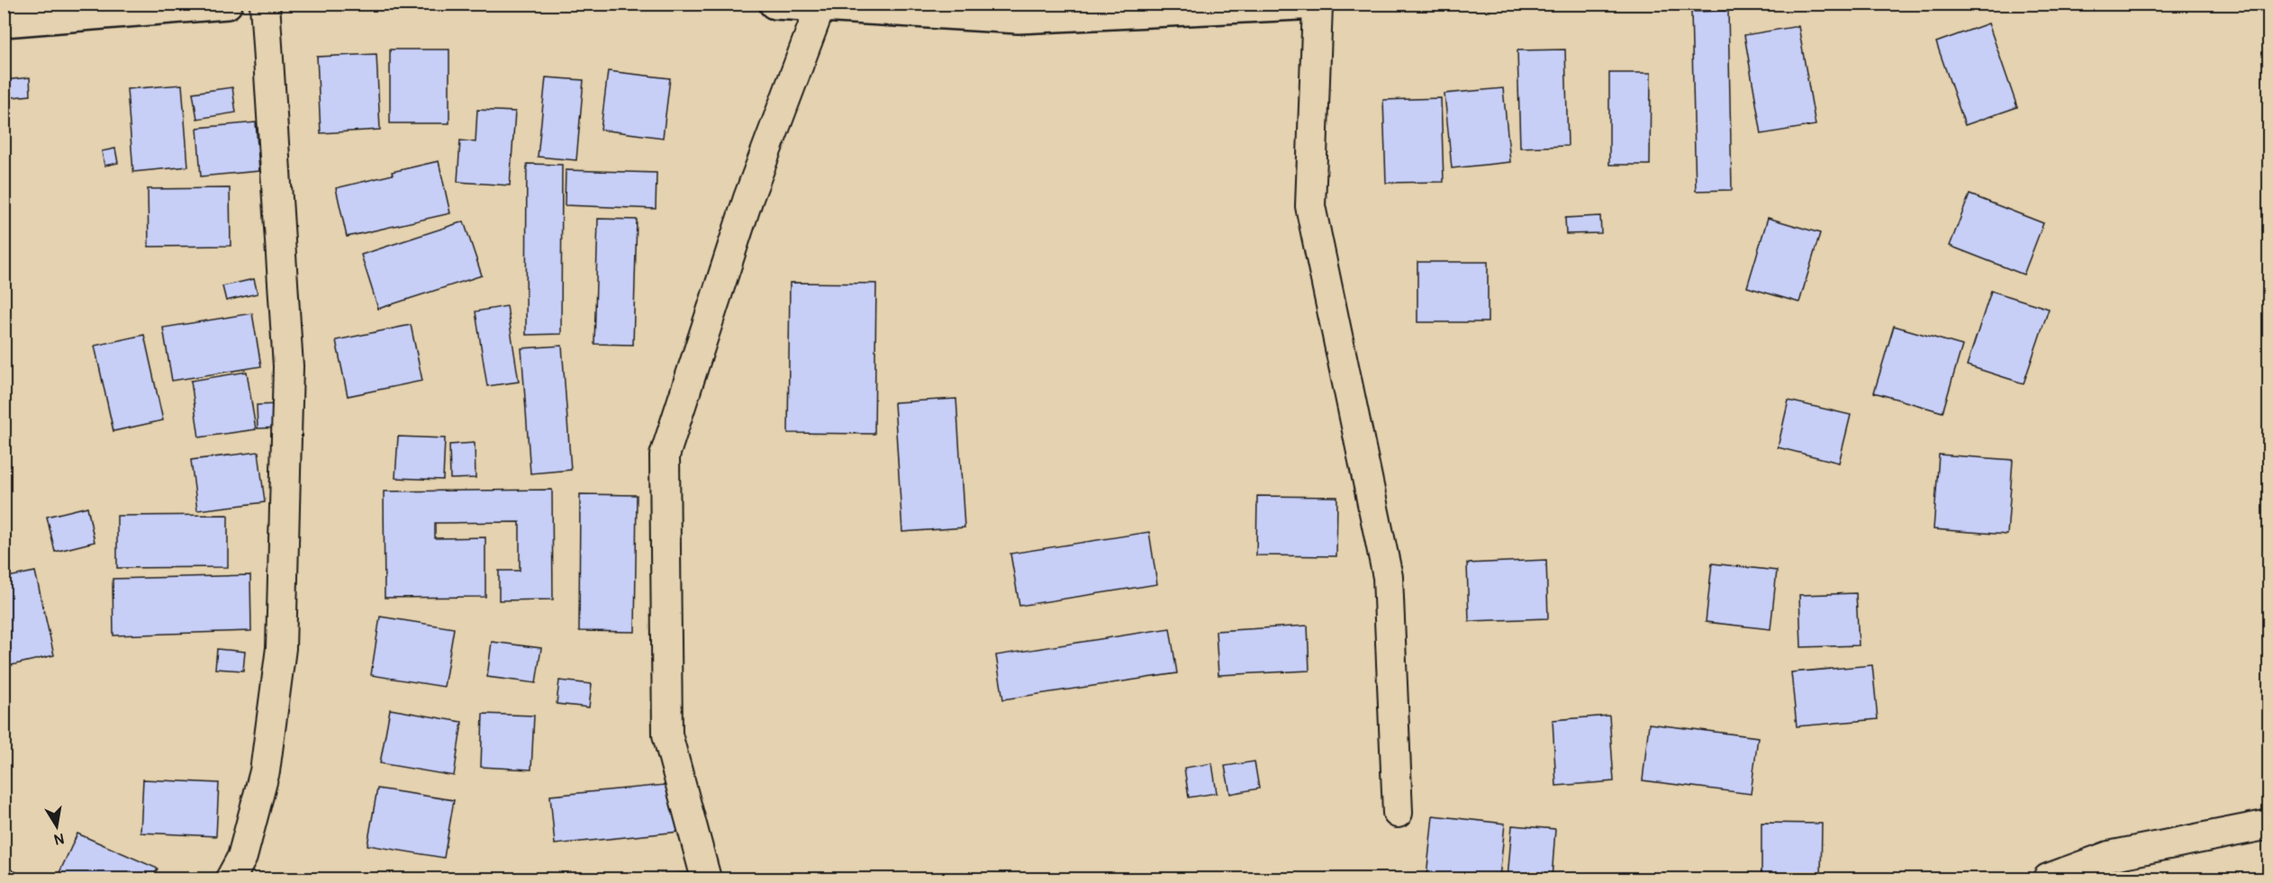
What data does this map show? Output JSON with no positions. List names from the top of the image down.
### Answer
{
  "north": "bottom"
}
